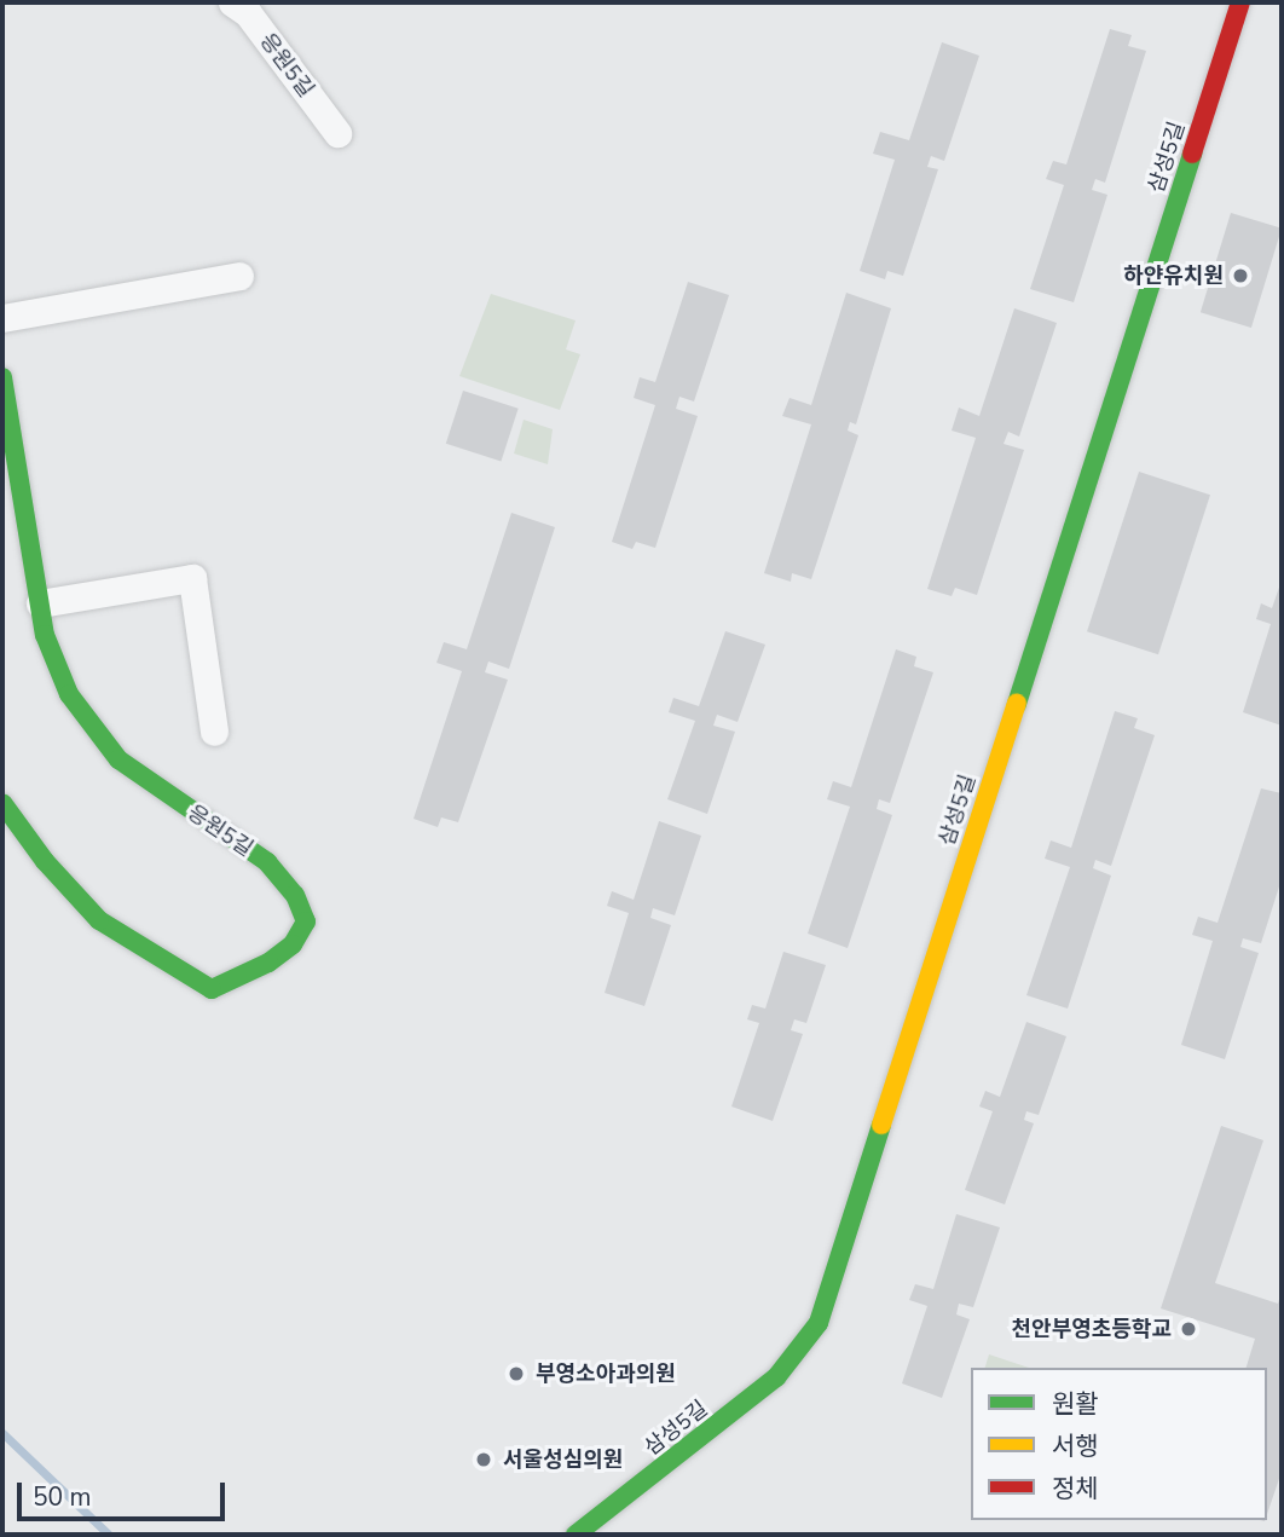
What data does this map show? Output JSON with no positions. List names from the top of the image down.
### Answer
{
  "streets": {
    "street": ["응원5길", "삼성5길"]
  },
  "places": [
    "하얀유치원",
    "천안부영초등학교",
    "부영소아과의원",
    "서울성심의원"
  ],
  "legend": ["원활", "서행", "정체"],
  "scale_bar": "50 m"
}
